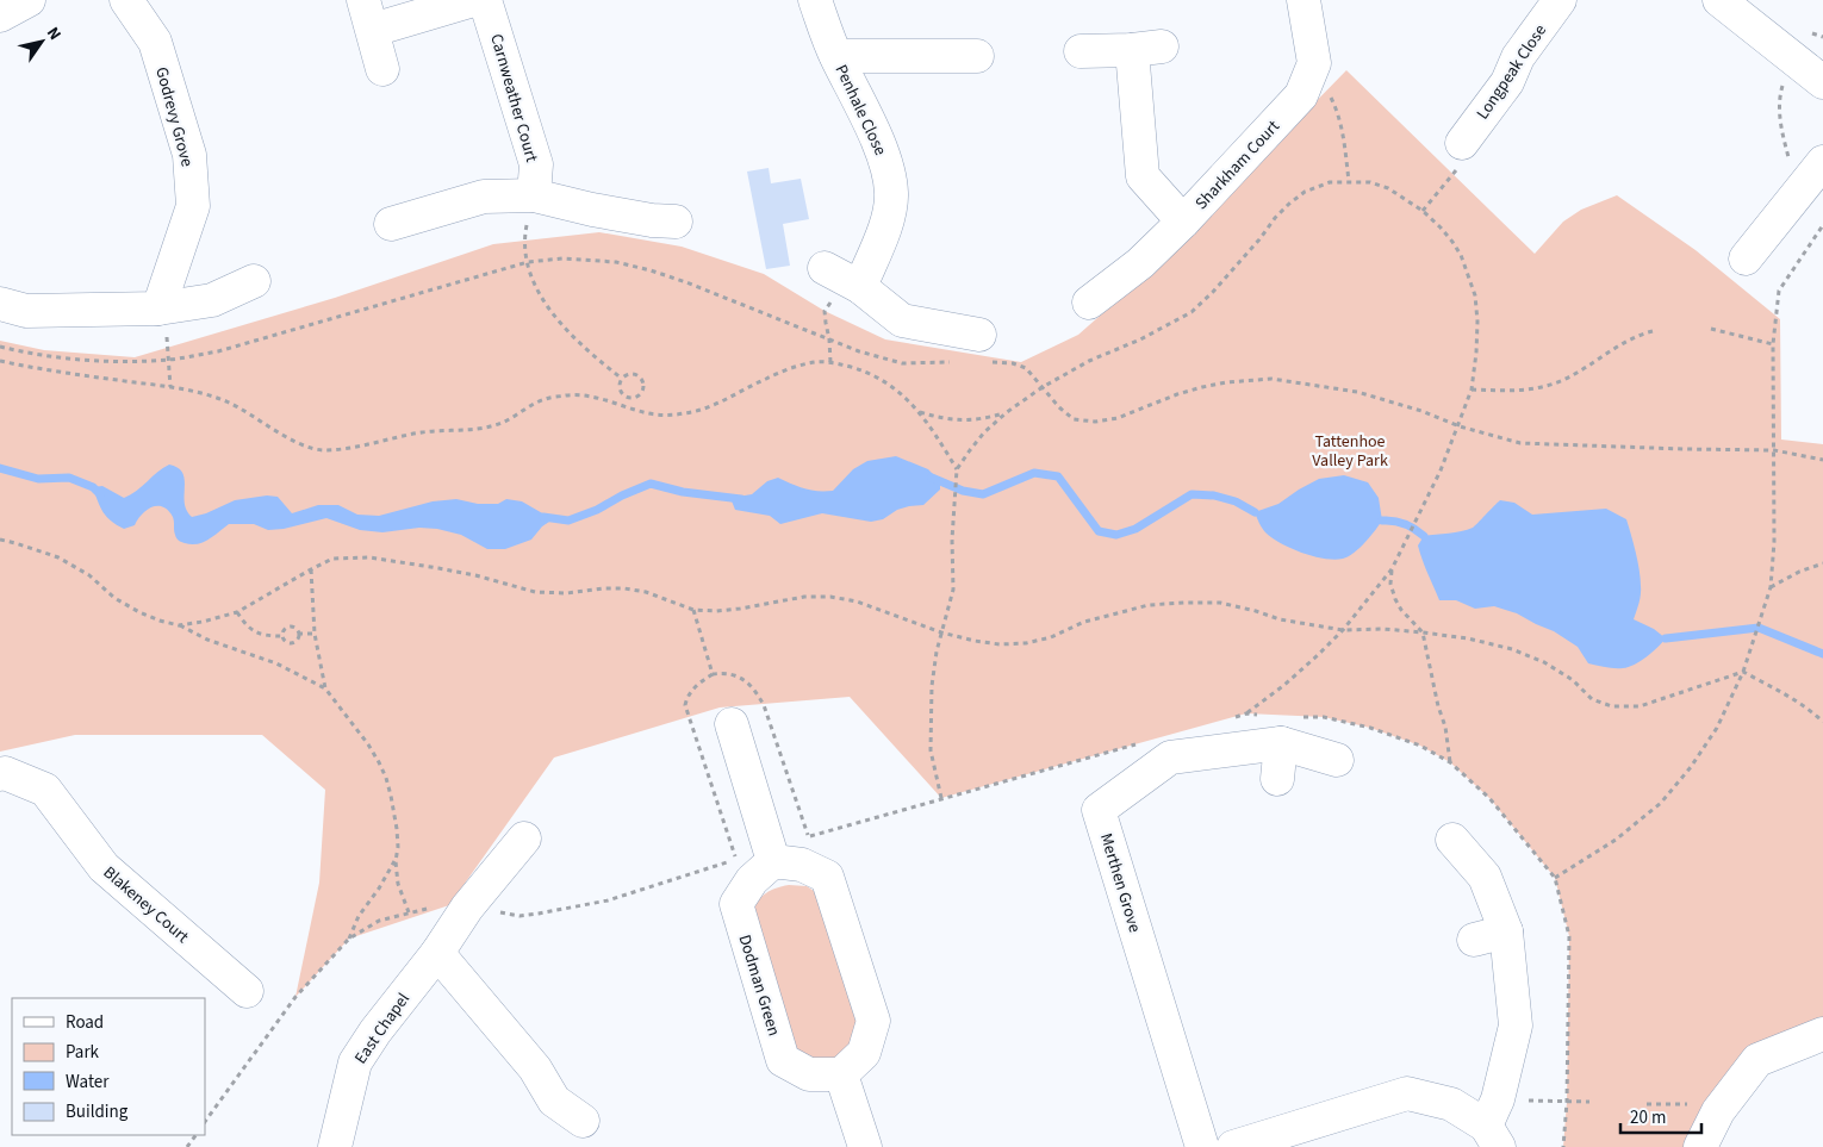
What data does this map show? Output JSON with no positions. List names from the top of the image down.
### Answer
{
  "streets": {
    "street": [
      "Longpeak Close",
      "Carnweather Court",
      "Penhale Close",
      "Godrevy Grove",
      "Sharkham Court",
      "Merthen Grove",
      "Blakeney Court",
      "Dodman Green",
      "East Chapel"
    ]
  },
  "parks": ["Tattenhoe Valley Park"],
  "legend": [
    "Road",
    "Park",
    "Water",
    "Building"
  ],
  "scale_bar": "20 m",
  "north": "top right"
}
